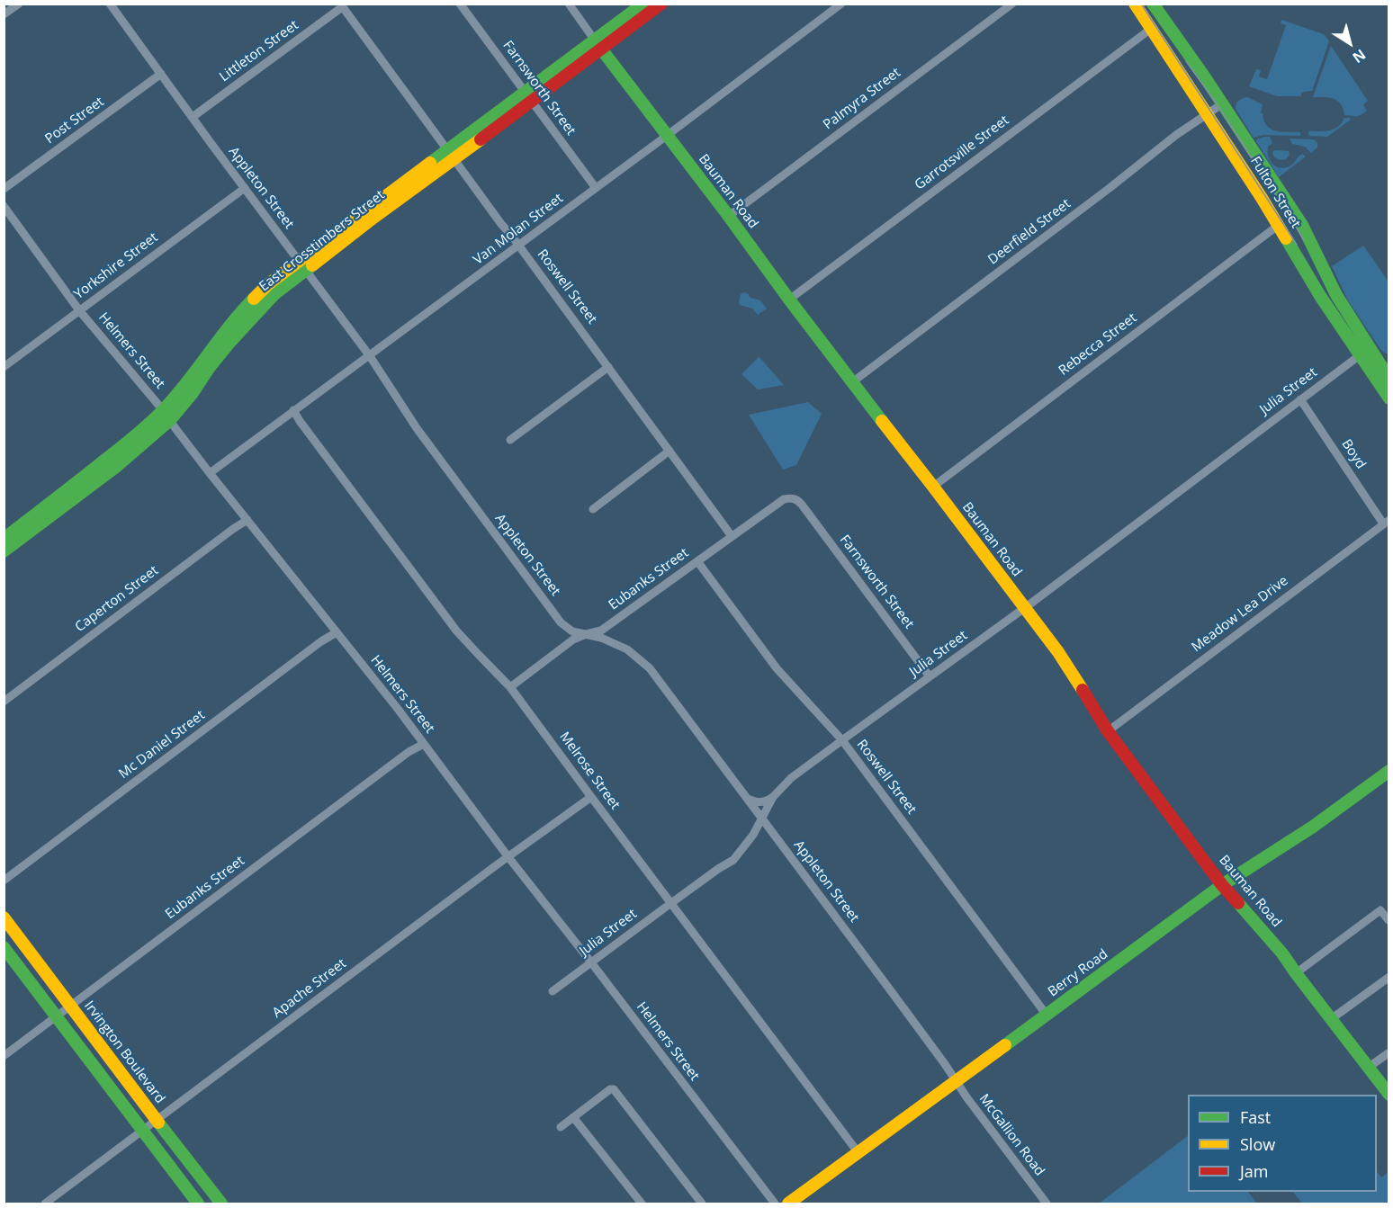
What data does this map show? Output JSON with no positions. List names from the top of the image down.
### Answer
{
  "streets": {
    "main road": [
      "Bauman Road",
      "Fulton Street",
      "East Crosstimbers Street",
      "Berry Road",
      "Irvington Boulevard"
    ],
    "street": [
      "Littleton Street",
      "Farnsworth Street",
      "Palmyra Street",
      "Post Street",
      "Garrotsville Street",
      "Appleton Street",
      "Van Molan Street",
      "Deerfield Street",
      "Yorkshire Street",
      "Roswell Street",
      "Rebecca Street",
      "Helmers Street",
      "Julia Street",
      "Boyd",
      "Eubanks Street",
      "Caperton Street",
      "Meadow Lea Drive",
      "Mc Daniel Street",
      "Melrose Street",
      "Apache Street",
      "McGallion Road"
    ]
  },
  "crossings": [
    ["Littleton Street", "Appleton Street"],
    ["Littleton Street", "Roswell Street"],
    ["Farnsworth Street", "Van Molan Street"],
    ["Farnsworth Street", "East Crosstimbers Street"],
    ["Farnsworth Street", "Julia Street"],
    ["Farnsworth Street", "Eubanks Street"],
    ["Palmyra Street", "Bauman Road"],
    ["Post Street", "Appleton Street"],
    ["Garrotsville Street", "Bauman Road"],
    ["Garrotsville Street", "Fulton Street"],
    ["Appleton Street", "Van Molan Street"],
    ["Appleton Street", "East Crosstimbers Street"],
    ["Appleton Street", "Yorkshire Street"],
    ["Appleton Street", "Julia Street"],
    ["Appleton Street", "Eubanks Street"],
    ["Appleton Street", "Berry Road"],
    ["Appleton Street", "McGallion Road"],
    ["Bauman Road", "Van Molan Street"],
    ["Bauman Road", "Deerfield Street"],
    ["Bauman Road", "East Crosstimbers Street"],
    ["Bauman Road", "Rebecca Street"],
    ["Bauman Road", "Julia Street"],
    ["Bauman Road", "Meadow Lea Drive"],
    ["Bauman Road", "Berry Road"],
    ["Fulton Street", "Deerfield Street"],
    ["Fulton Street", "Rebecca Street"],
    ["Fulton Street", "Julia Street"],
    ["Van Molan Street", "Roswell Street"],
    ["Van Molan Street", "Helmers Street"],
    ["Van Molan Street", "Melrose Street"],
    ["East Crosstimbers Street", "Roswell Street"],
    ["East Crosstimbers Street", "Helmers Street"],
    ["Yorkshire Street", "Helmers Street"],
    ["Roswell Street", "Julia Street"],
    ["Roswell Street", "Eubanks Street"],
    ["Roswell Street", "Berry Road"],
    ["Helmers Street", "Julia Street"],
    ["Helmers Street", "Eubanks Street"],
    ["Helmers Street", "Caperton Street"],
    ["Helmers Street", "Mc Daniel Street"],
    ["Helmers Street", "Apache Street"],
    ["Julia Street", "Boyd"],
    ["Julia Street", "Melrose Street"],
    ["Boyd", "Meadow Lea Drive"],
    ["Eubanks Street", "Irvington Boulevard"],
    ["Melrose Street", "Berry Road"],
    ["Melrose Street", "Apache Street"],
    ["Berry Road", "McGallion Road"],
    ["Apache Street", "Irvington Boulevard"]
  ],
  "legend": ["Fast", "Slow", "Jam"],
  "north": "bottom right"
}
